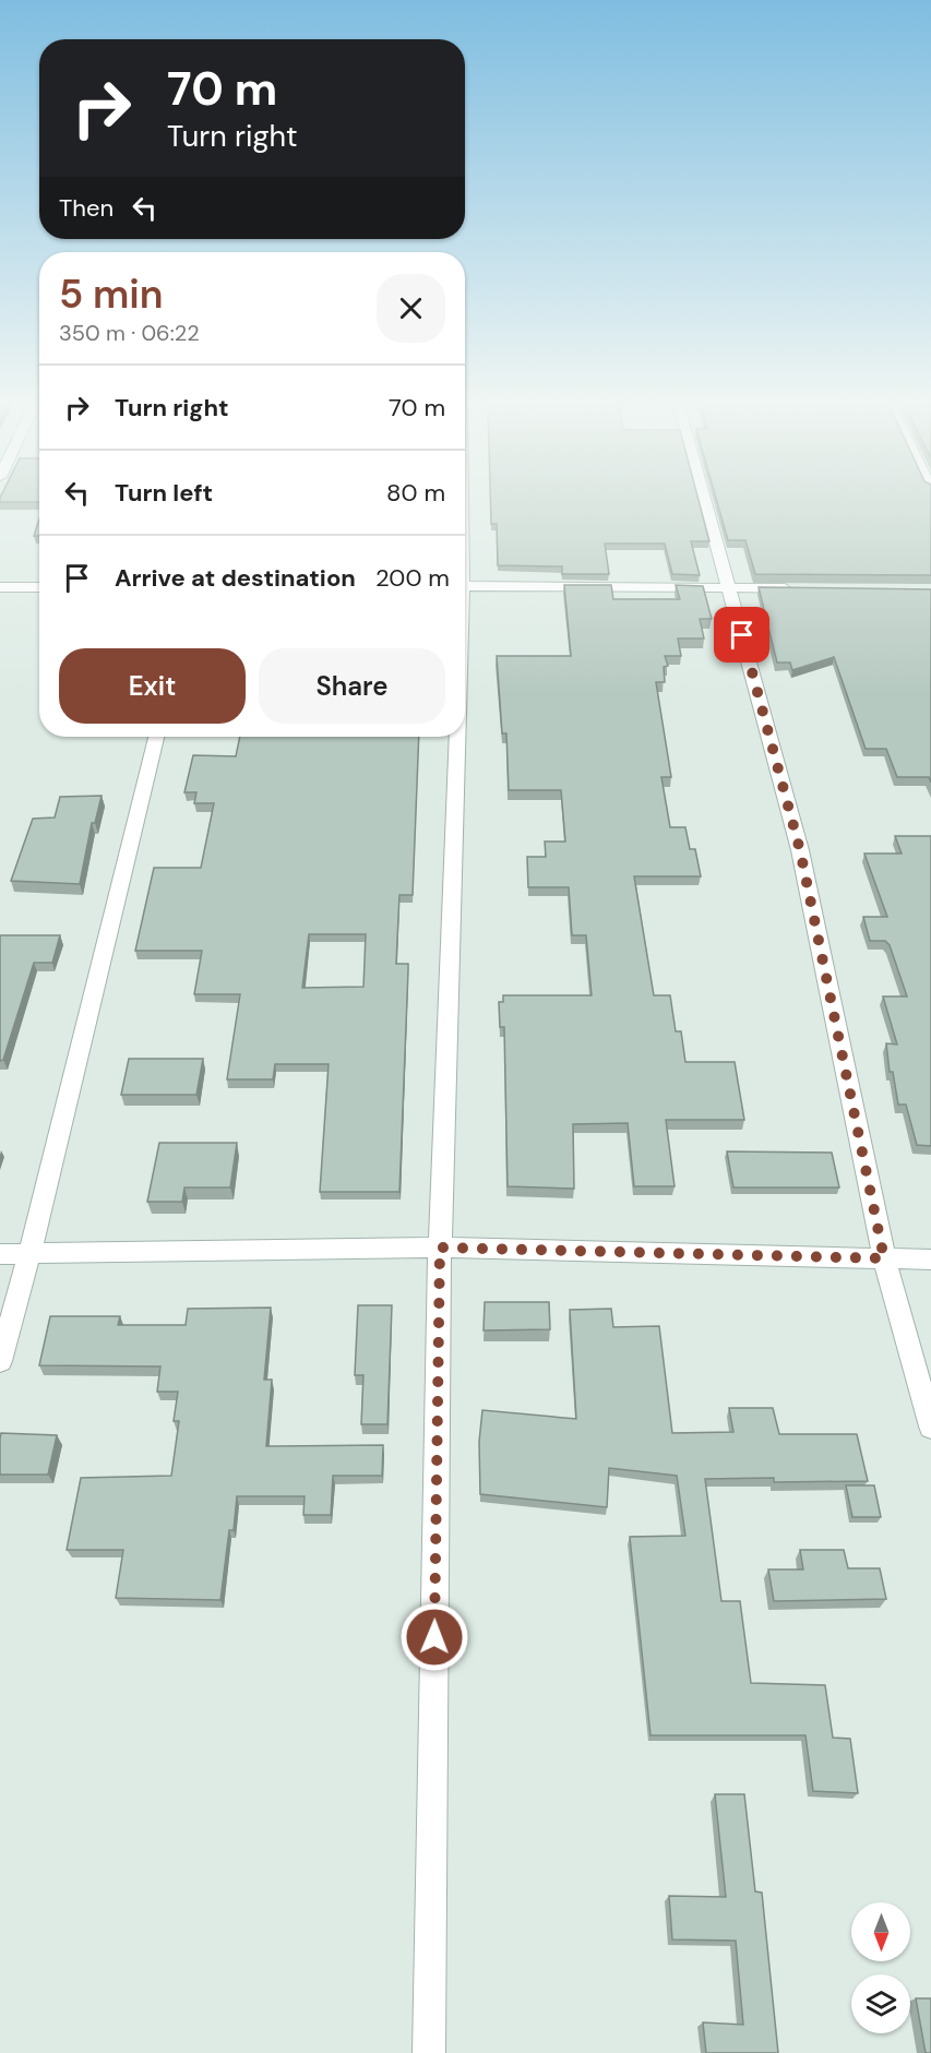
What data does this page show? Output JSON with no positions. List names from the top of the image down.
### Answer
{
  "north": "bottom",
  "page": {
    "turn": ["70 m", "Turn right"],
    "then": "Then",
    "heading": ["5 min", "350 m · 06:22"],
    "list": [
      {
        "name": "Turn right",
        "value": "70 m"
      },
      {
        "name": "Turn left",
        "value": "80 m"
      },
      {
        "name": "Arrive at destination",
        "value": "200 m"
      }
    ],
    "buttons": ["Exit", "Share"]
  }
}
